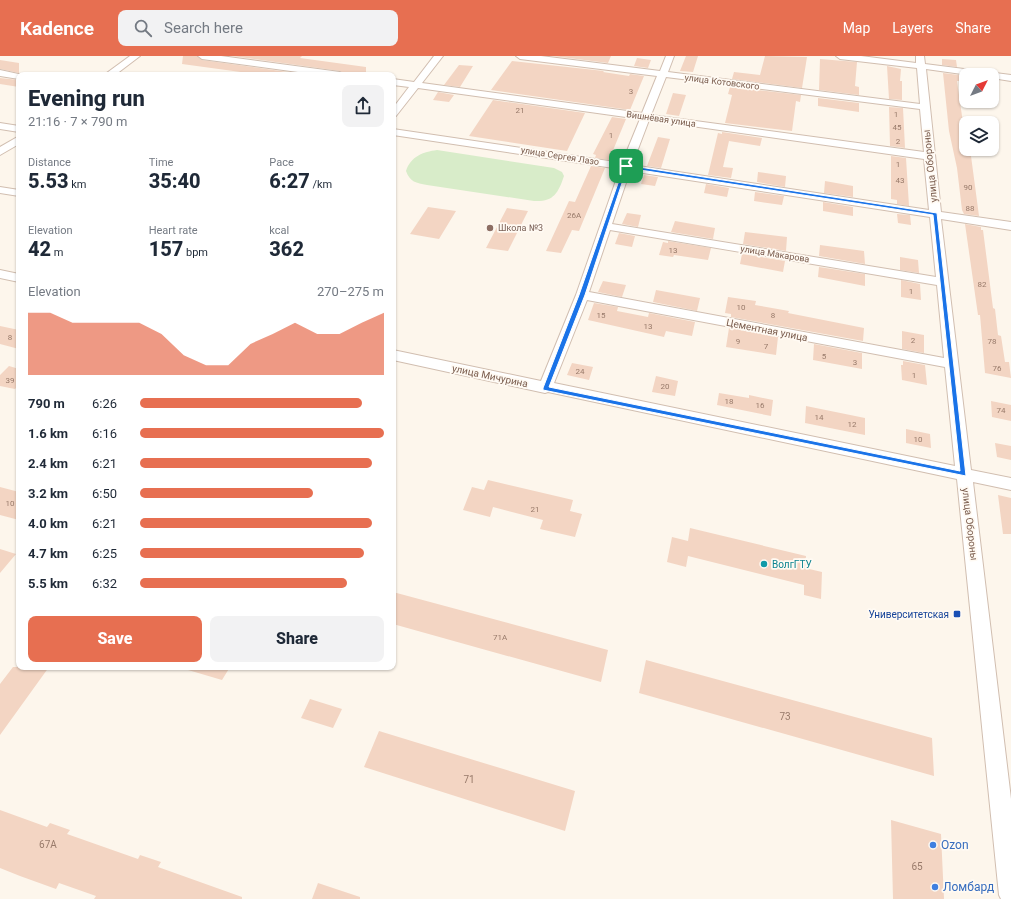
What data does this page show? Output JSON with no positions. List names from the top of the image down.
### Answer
{
  "streets": {
    "street": [
      "улица Котовского",
      "Вишнёвая улица",
      "улица Сергея Лазо",
      "улица Обороны",
      "улица Макарова",
      "Цементная улица",
      "улица Мичурина"
    ]
  },
  "crossings": [
    ["улица Котовского", "улица Обороны"],
    ["Вишнёвая улица", "улица Обороны"],
    ["улица Сергея Лазо", "улица Обороны"],
    ["улица Обороны", "улица Макарова"],
    ["улица Обороны", "Цементная улица"],
    ["улица Обороны", "улица Мичурина"]
  ],
  "places": {
    "other": [
      "Школа №3",
      "ВолгГТУ",
      "Ozon",
      "Ломбард"
    ],
    "transit": ["Университетская"]
  },
  "house_numbers": [
    "3",
    "21",
    "1",
    "45",
    "1",
    "2",
    "1",
    "43",
    "90",
    "88",
    "26А",
    "13",
    "82",
    "1",
    "10",
    "15",
    "8",
    "13",
    "8",
    "2",
    "9",
    "78",
    "7",
    "5",
    "3",
    "76",
    "24",
    "1",
    "39",
    "20",
    "18",
    "16",
    "74",
    "14",
    "12",
    "10",
    "10",
    "21",
    "71А",
    "73",
    "71",
    "67А",
    "65"
  ],
  "north": "top right",
  "page": {
    "header": "Kadence",
    "search": "Search here",
    "nav": ["Map", "Layers", "Share"],
    "heading": ["Evening run", "21:16 · 7 × 790 m"],
    "stats": [
      ["Distance", "5.53 km"],
      ["Time", "35:40"],
      ["Pace", "6:27 /km"],
      ["Elevation", "42 m"],
      ["Heart rate", "157 bpm"],
      ["kcal", "362"]
    ],
    "chart": ["Elevation", "270–275 m"],
    "list": [
      {
        "name": "790 m",
        "note": "6:26"
      },
      {
        "name": "1.6 km",
        "note": "6:16"
      },
      {
        "name": "2.4 km",
        "note": "6:21"
      },
      {
        "name": "3.2 km",
        "note": "6:50"
      },
      {
        "name": "4.0 km",
        "note": "6:21"
      },
      {
        "name": "4.7 km",
        "note": "6:25"
      },
      {
        "name": "5.5 km",
        "note": "6:32"
      }
    ],
    "buttons": ["Save", "Share"]
  }
}
